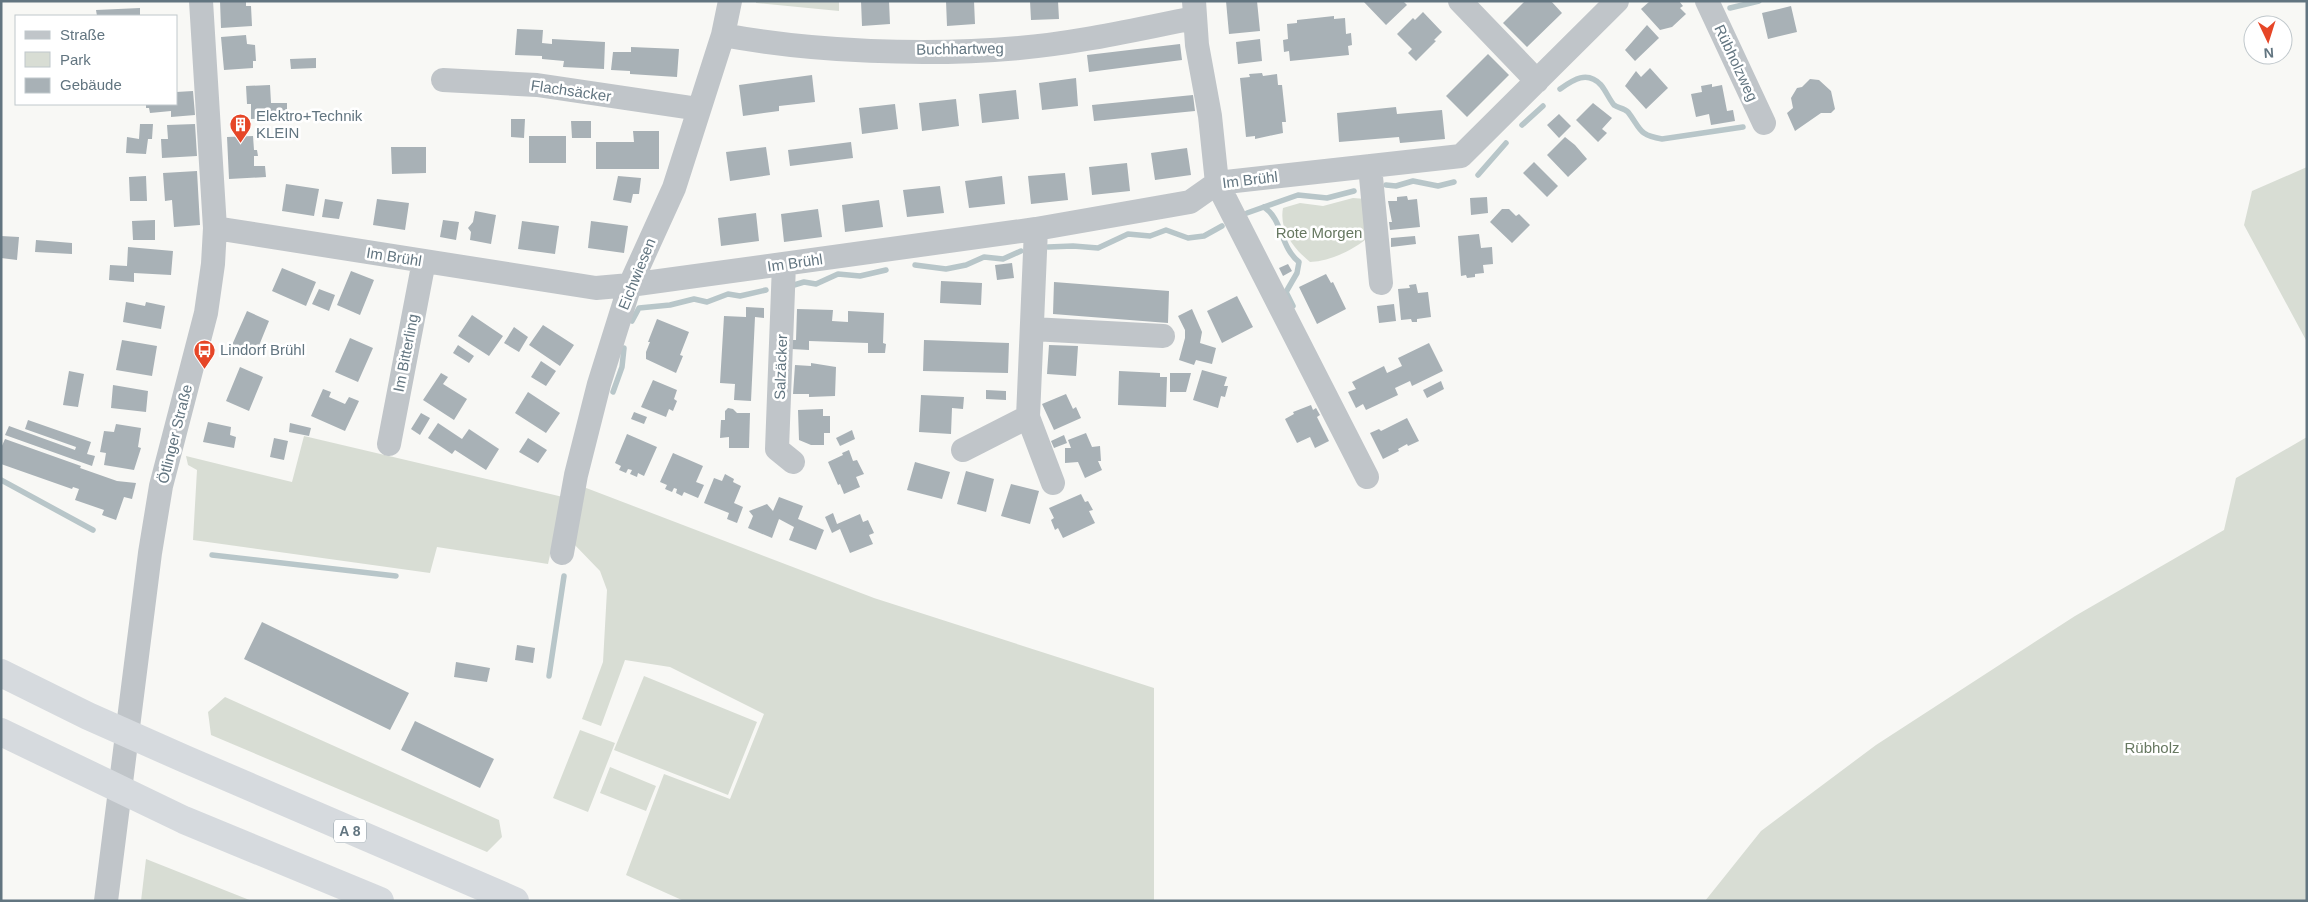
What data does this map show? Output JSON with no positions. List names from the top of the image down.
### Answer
{
  "streets": {
    "highway": ["A 8"],
    "street": [
      "Buchhartweg",
      "Rübholzweg",
      "Flachsäcker",
      "Im Brühl",
      "Eichwiesen",
      "Im Bitterling",
      "Salzäcker",
      "Ötlinger Straße"
    ]
  },
  "crossings": [
    ["Buchhartweg", "Eichwiesen"],
    ["Flachsäcker", "Eichwiesen"],
    ["Im Brühl", "Eichwiesen"],
    ["Im Brühl", "Im Bitterling"],
    ["Im Brühl", "Salzäcker"],
    ["Im Brühl", "Ötlinger Straße"]
  ],
  "parks": ["Rote Morgen", "Rübholz"],
  "places": {
    "building": ["Elektro+Technik KLEIN"],
    "bus stop": ["Lindorf Brühl"]
  },
  "legend": ["Straße", "Park", "Gebäude"],
  "north": "bottom"
}
